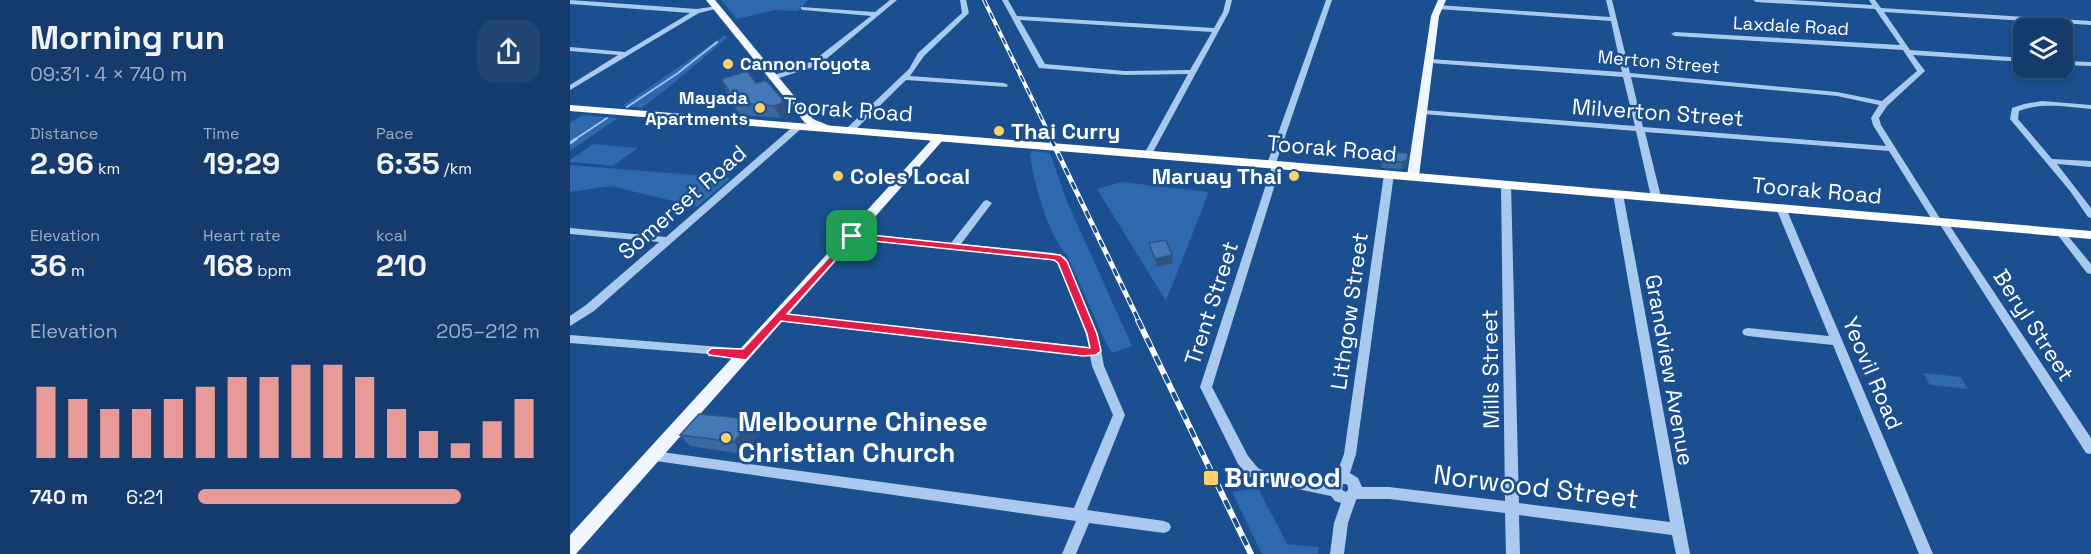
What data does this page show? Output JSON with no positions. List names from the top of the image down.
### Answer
{
  "streets": {
    "highway": ["Toorak Road"],
    "street": [
      "Laxdale Road",
      "Merton Street",
      "Milverton Street",
      "Somerset Road",
      "Trent Street",
      "Lithgow Street",
      "Beryl Street",
      "Mills Street",
      "Grandview Avenue",
      "Yeovil Road",
      "Norwood Street"
    ]
  },
  "crossings": [
    ["Merton Street", "Beryl Street"],
    ["Toorak Road", "Somerset Road"],
    ["Toorak Road", "Trent Street"],
    ["Toorak Road", "Lithgow Street"],
    ["Toorak Road", "Beryl Street"],
    ["Toorak Road", "Mills Street"],
    ["Toorak Road", "Grandview Avenue"],
    ["Toorak Road", "Yeovil Road"],
    ["Milverton Street", "Beryl Street"],
    ["Trent Street", "Lithgow Street"],
    ["Trent Street", "Norwood Street"],
    ["Lithgow Street", "Norwood Street"],
    ["Mills Street", "Norwood Street"],
    ["Grandview Avenue", "Norwood Street"]
  ],
  "places": {
    "other": [
      "Cannon Toyota",
      "Mayada Apartments",
      "Thai Curry",
      "Coles Local",
      "Maruay Thai",
      "Melbourne Chinese Christian Church"
    ],
    "transit": ["Burwood"]
  },
  "page": {
    "heading": ["Morning run", "09:31 · 4 × 740 m"],
    "stats": [
      ["Distance", "2.96 km"],
      ["Time", "19:29"],
      ["Pace", "6:35 /km"],
      ["Elevation", "36 m"],
      ["Heart rate", "168 bpm"],
      ["kcal", "210"]
    ],
    "chart": ["Elevation", "205–212 m"],
    "list": [
      {
        "name": "740 m",
        "note": "6:21"
      }
    ]
  }
}
